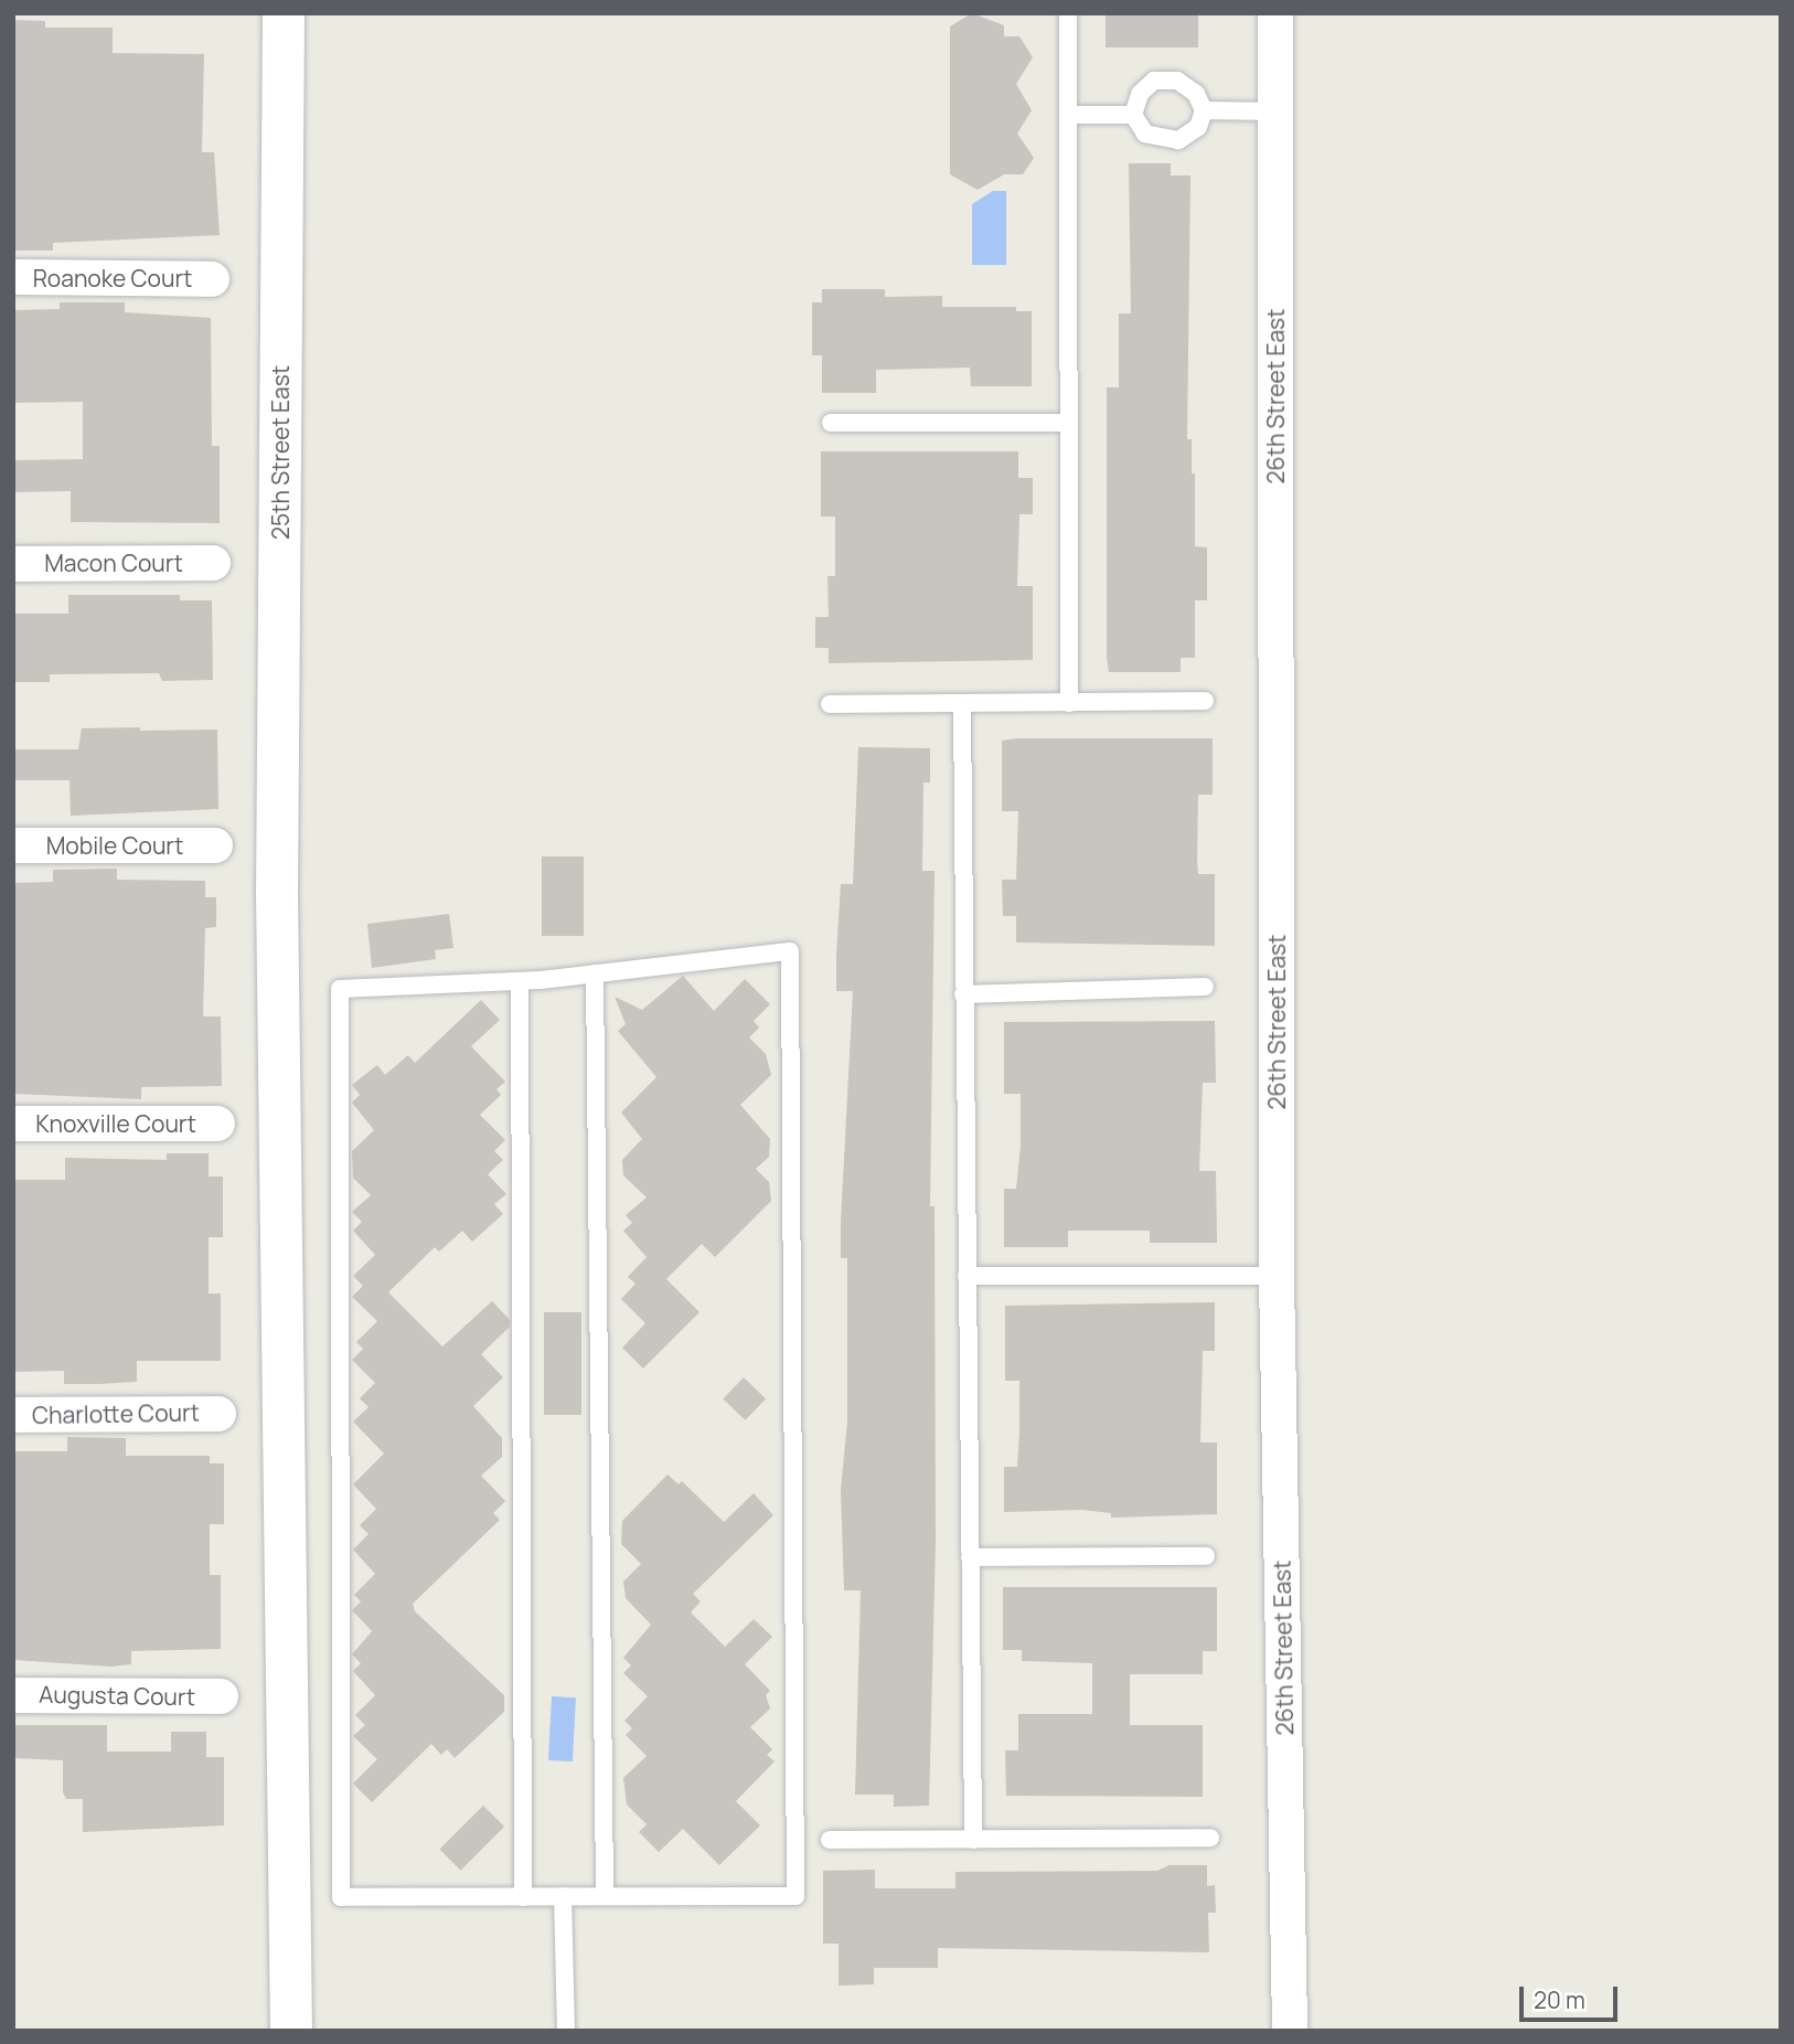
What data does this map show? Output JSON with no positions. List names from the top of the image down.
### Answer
{
  "streets": {
    "street": [
      "Roanoke Court",
      "26th Street East",
      "25th Street East",
      "Macon Court",
      "Mobile Court",
      "Knoxville Court",
      "Charlotte Court",
      "Augusta Court"
    ]
  },
  "scale_bar": "20 m"
}
